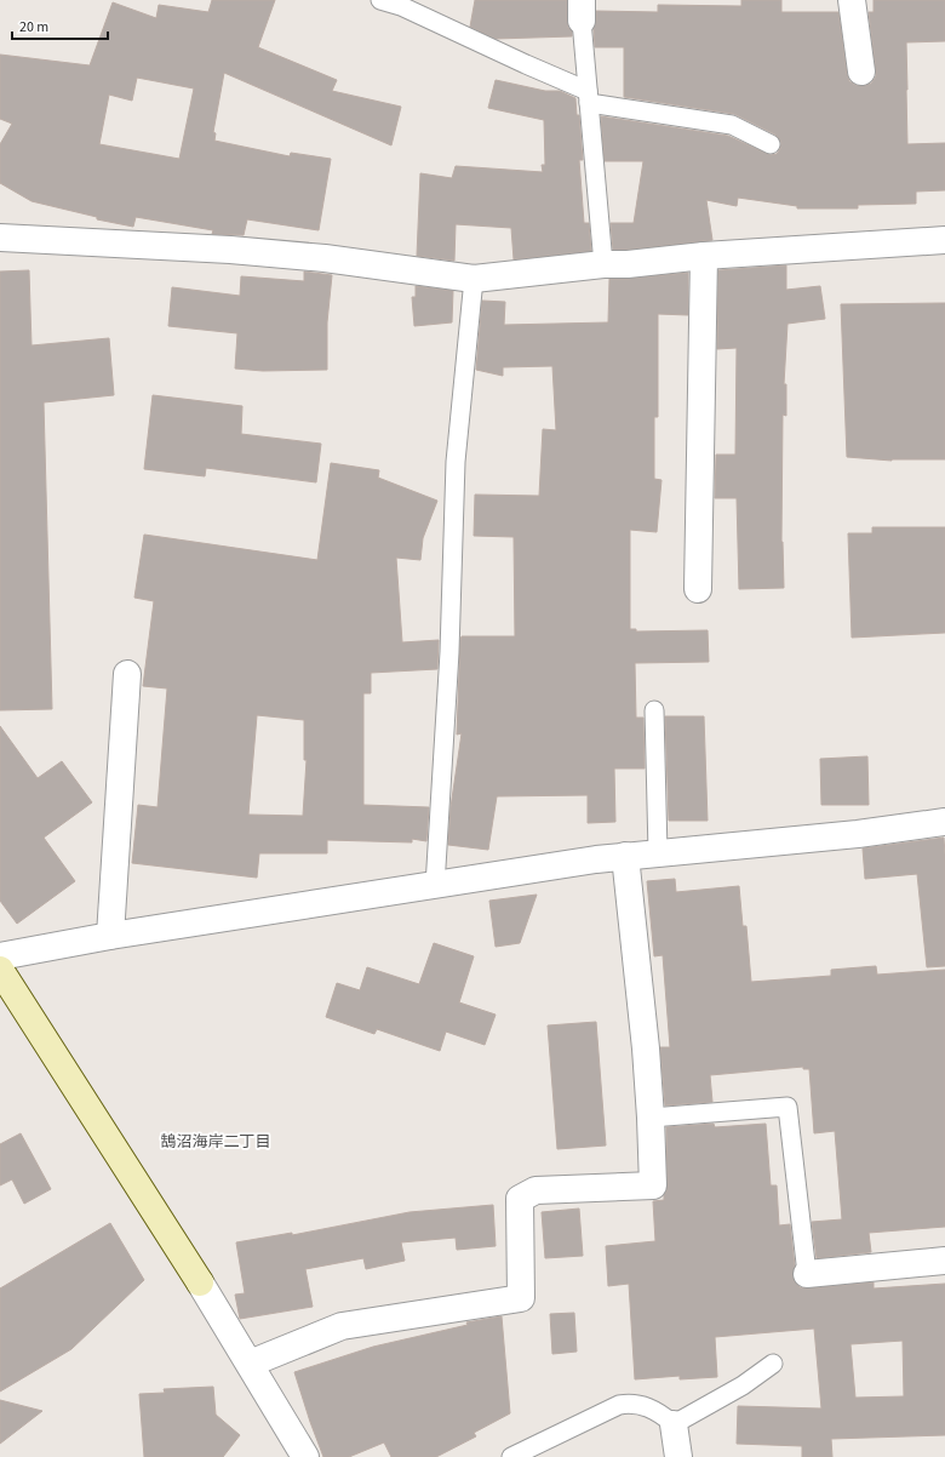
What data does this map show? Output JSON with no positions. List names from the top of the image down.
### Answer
{
  "districts": ["鵠沼海岸二丁目"],
  "scale_bar": "20 m"
}
